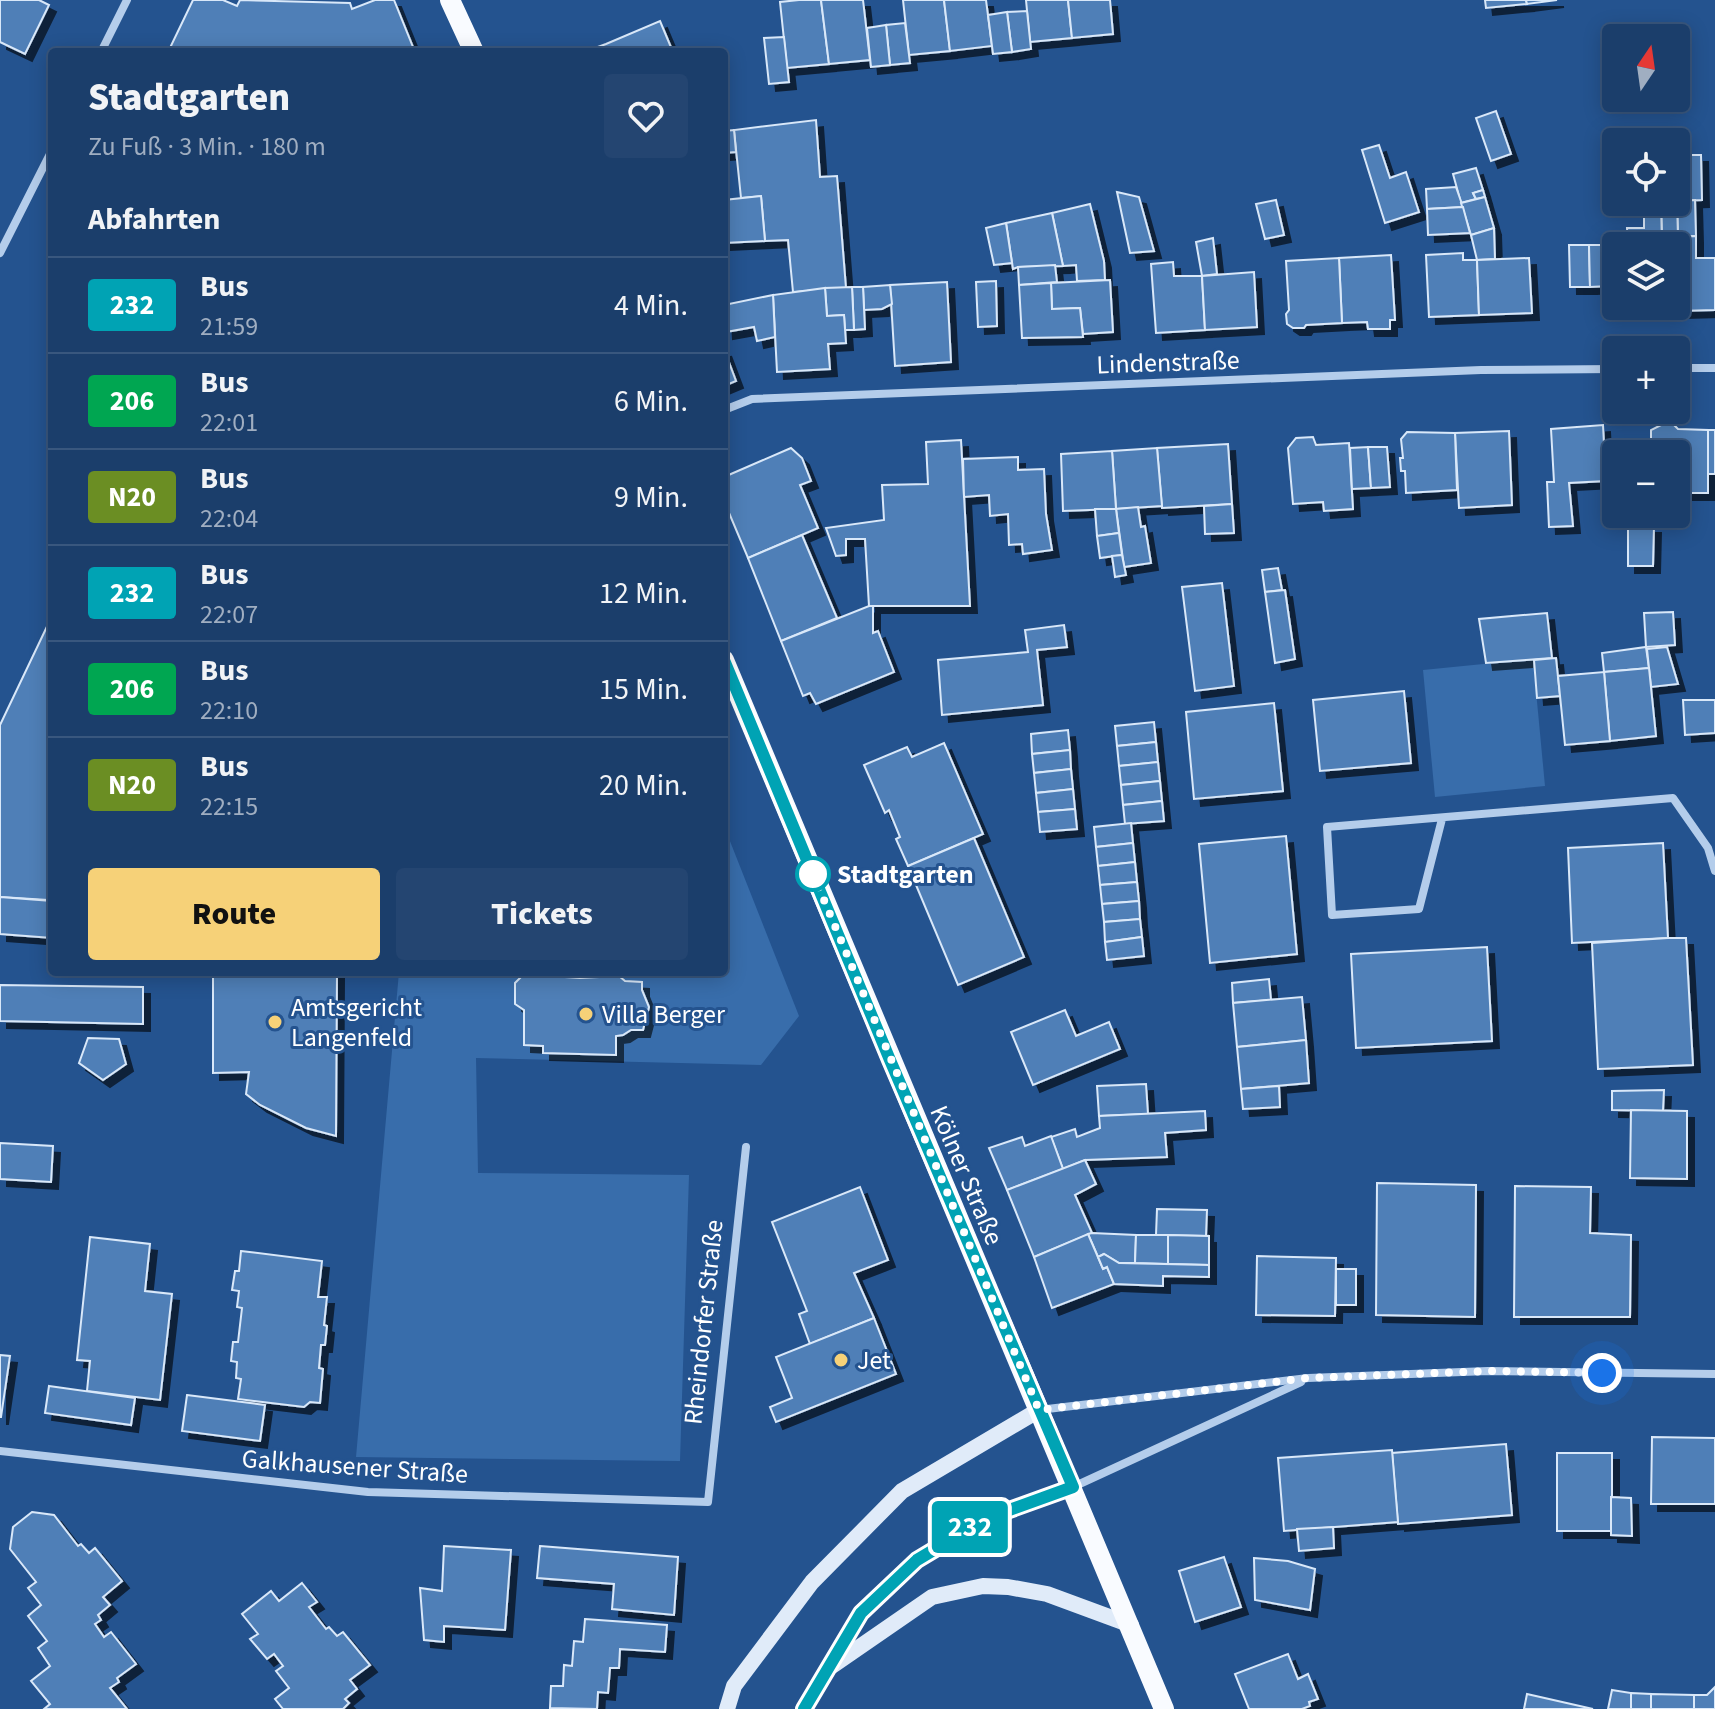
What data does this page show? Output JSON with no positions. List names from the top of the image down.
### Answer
{
  "streets": {
    "main road": ["Kölner Straße"],
    "street": ["Lindenstraße", "Rheindorfer Straße", "Galkhausener Straße"]
  },
  "crossings": [
    ["Rheindorfer Straße", "Galkhausener Straße"]
  ],
  "places": [
    "Stadtgarten",
    "Villa Berger",
    "Amtsgericht Langenfeld",
    "Jet"
  ],
  "lines": ["bus line 232"],
  "north": "top",
  "page": {
    "on_map": "232",
    "map_buttons": ["+", "−"],
    "heading": [
      ["Stadtgarten", "Zu Fuß · 3 Min. · 180 m"],
      "Abfahrten"
    ],
    "list": [
      {
        "mark": "232",
        "name": "Bus",
        "note": "21:59",
        "value": "4 Min."
      },
      {
        "mark": "206",
        "name": "Bus",
        "note": "22:01",
        "value": "6 Min."
      },
      {
        "mark": "N20",
        "name": "Bus",
        "note": "22:04",
        "value": "9 Min."
      },
      {
        "mark": "232",
        "name": "Bus",
        "note": "22:07",
        "value": "12 Min."
      },
      {
        "mark": "206",
        "name": "Bus",
        "note": "22:10",
        "value": "15 Min."
      },
      {
        "mark": "N20",
        "name": "Bus",
        "note": "22:15",
        "value": "20 Min."
      }
    ],
    "buttons": ["Route", "Tickets"]
  }
}
